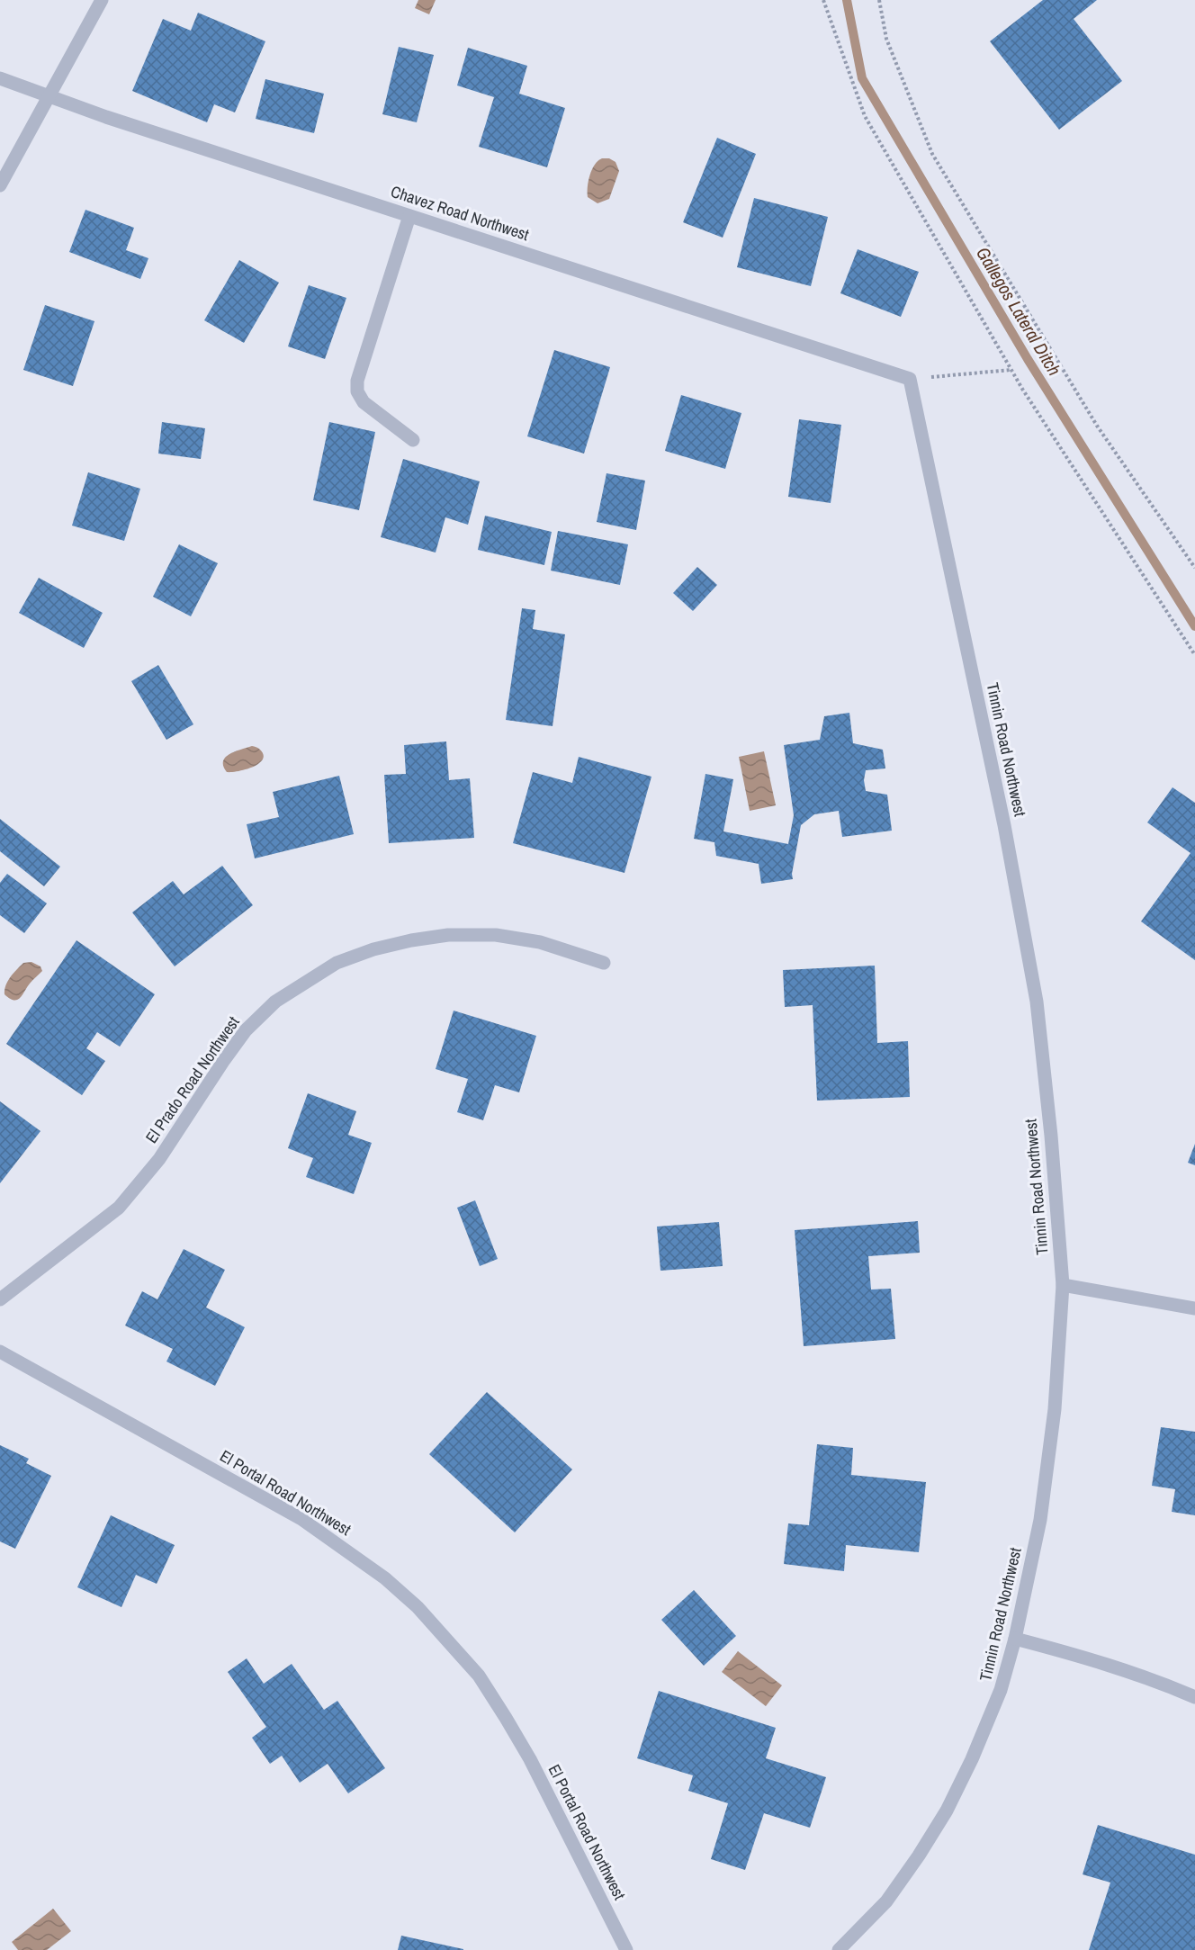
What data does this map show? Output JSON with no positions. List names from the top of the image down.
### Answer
{
  "streets": {
    "street": [
      "Chavez Road Northwest",
      "Tinnin Road Northwest",
      "El Prado Road Northwest",
      "El Portal Road Northwest"
    ]
  },
  "crossings": [
    ["Chavez Road Northwest", "Tinnin Road Northwest"]
  ],
  "water": ["Gallegos Lateral Ditch"]
}
